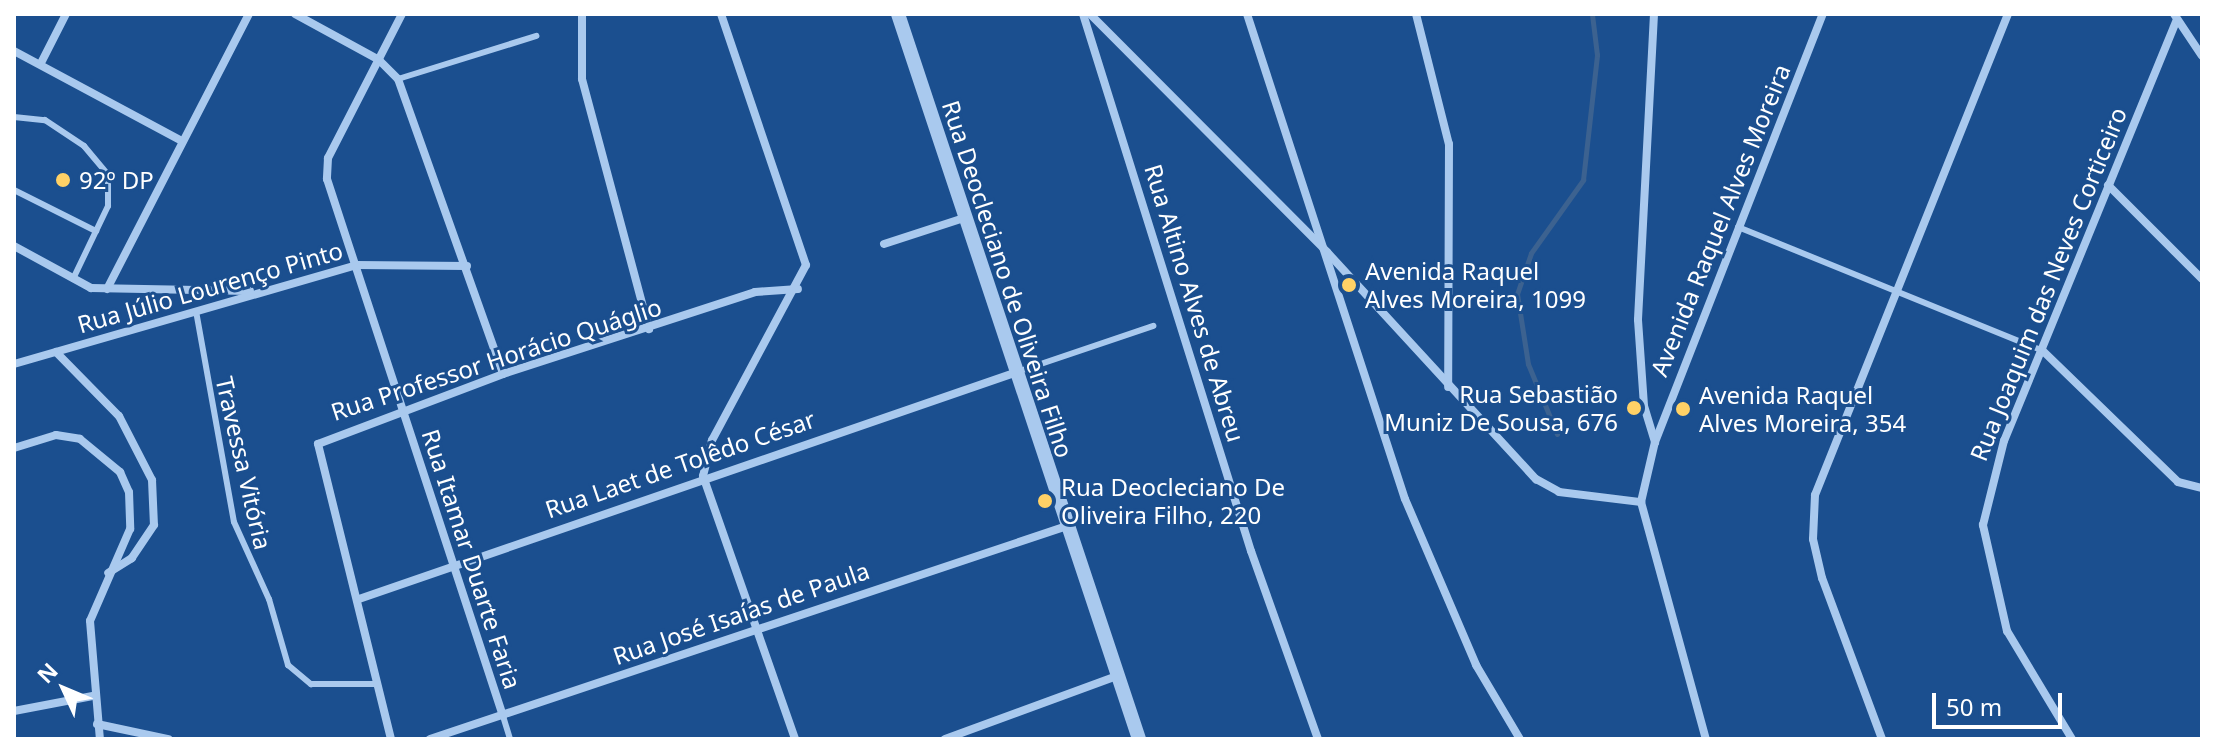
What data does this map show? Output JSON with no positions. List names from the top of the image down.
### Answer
{
  "streets": {
    "street": [
      "Avenida Raquel Alves Moreira",
      "Rua Deocleciano de Oliveira Filho",
      "Rua Joaquim das Neves Corticeiro",
      "Rua Júlio Lourenço Pinto",
      "Rua Altino Alves de Abreu",
      "Rua Professor Horácio Quáglio",
      "Rua Laet de Tolêdo César",
      "Rua Itamar Duarte Faria",
      "Rua José Isaías de Paula"
    ],
    "lane": ["Travessa Vitória"]
  },
  "crossings": [
    ["Rua Deocleciano de Oliveira Filho", "Rua Laet de Tolêdo César"],
    ["Rua Deocleciano de Oliveira Filho", "Rua José Isaías de Paula"],
    ["Rua Júlio Lourenço Pinto", "Travessa Vitória"],
    ["Rua Júlio Lourenço Pinto", "Rua Itamar Duarte Faria"],
    ["Rua Professor Horácio Quáglio", "Travessa Vitória"],
    ["Rua Professor Horácio Quáglio", "Rua Laet de Tolêdo César"],
    ["Rua Professor Horácio Quáglio", "Rua Itamar Duarte Faria"],
    ["Rua Laet de Tolêdo César", "Rua Itamar Duarte Faria"],
    ["Rua Itamar Duarte Faria", "Rua José Isaías de Paula"]
  ],
  "places": [
    "92º DP",
    "Avenida Raquel Alves Moreira, 1099",
    "Rua Sebastião Muniz De Sousa, 676",
    "Avenida Raquel Alves Moreira, 354",
    "Rua Deocleciano De Oliveira Filho, 220"
  ],
  "scale_bar": "50 m",
  "north": "top left"
}
